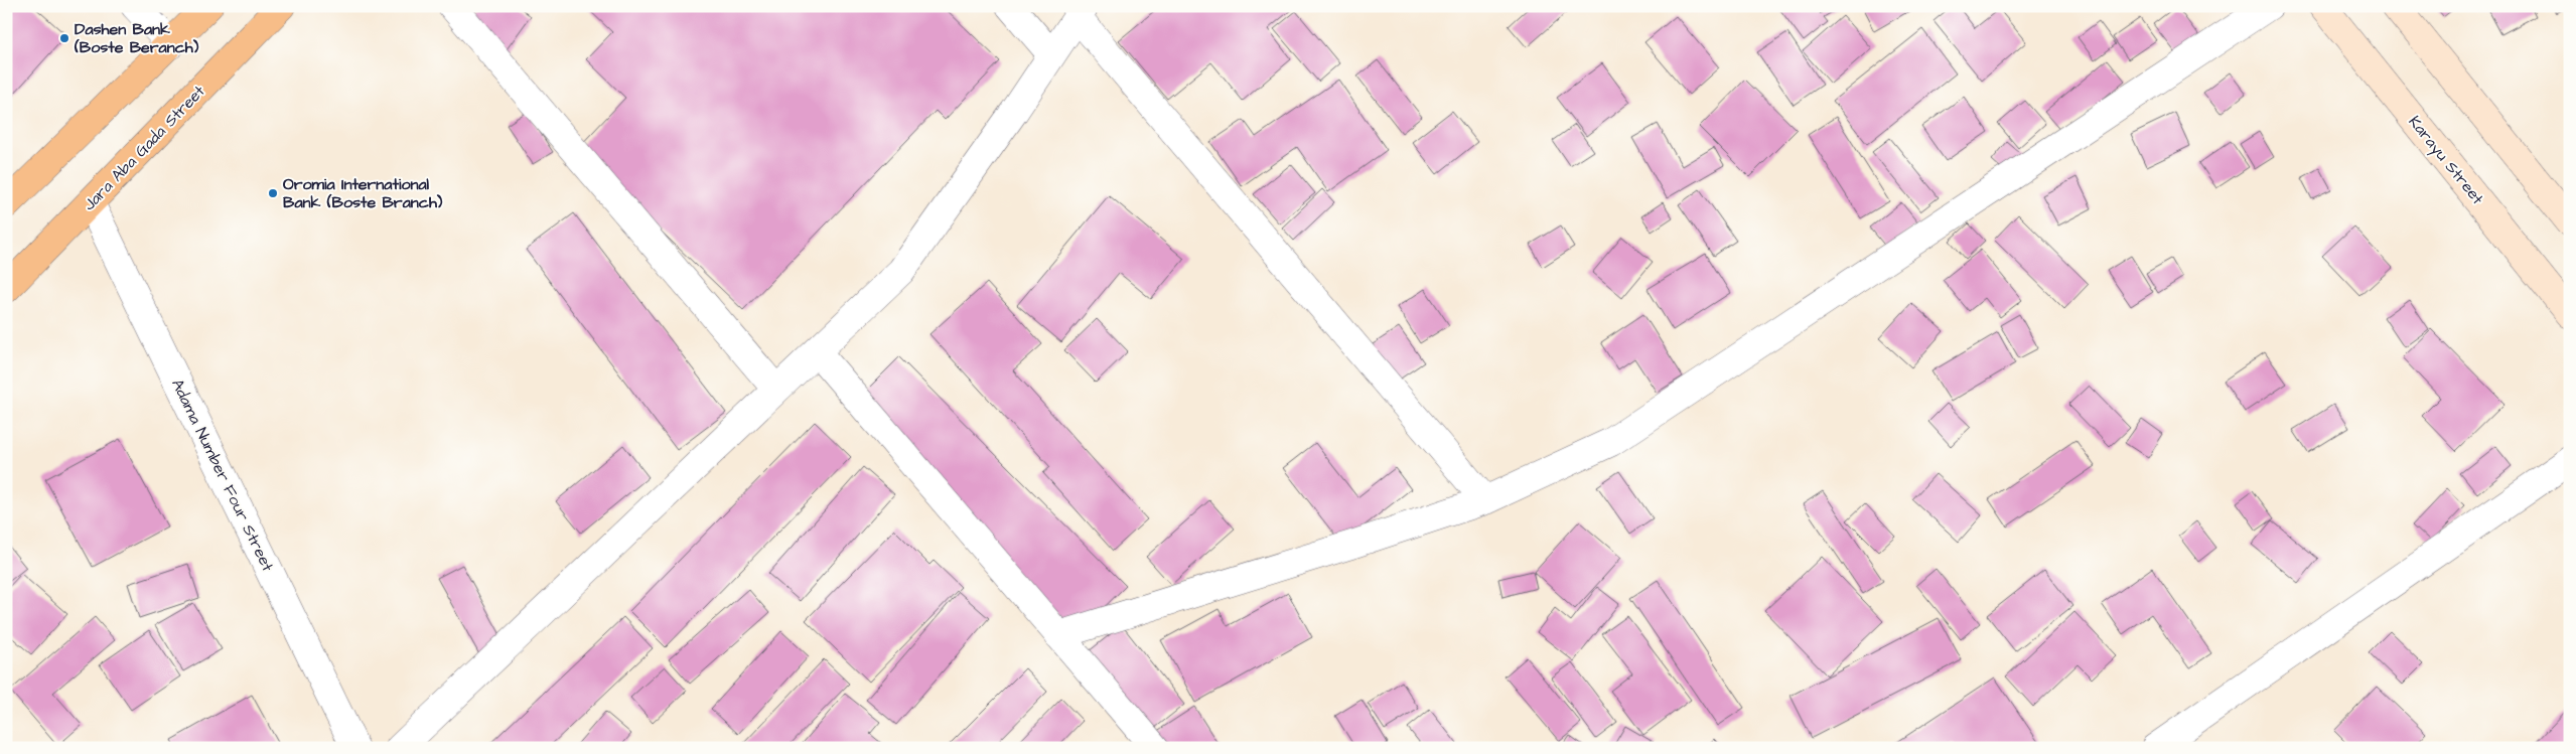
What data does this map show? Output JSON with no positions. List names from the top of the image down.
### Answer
{
  "streets": {
    "main road": ["Jara Aba Gada Street", "Karayu Street"],
    "street": ["Adama Number Four Street"]
  },
  "crossings": [
    ["Jara Aba Gada Street", "Adama Number Four Street"]
  ],
  "places": ["Dashen Bank (Boste Beranch)", "Oromia International Bank (Boste Branch)"]
}
